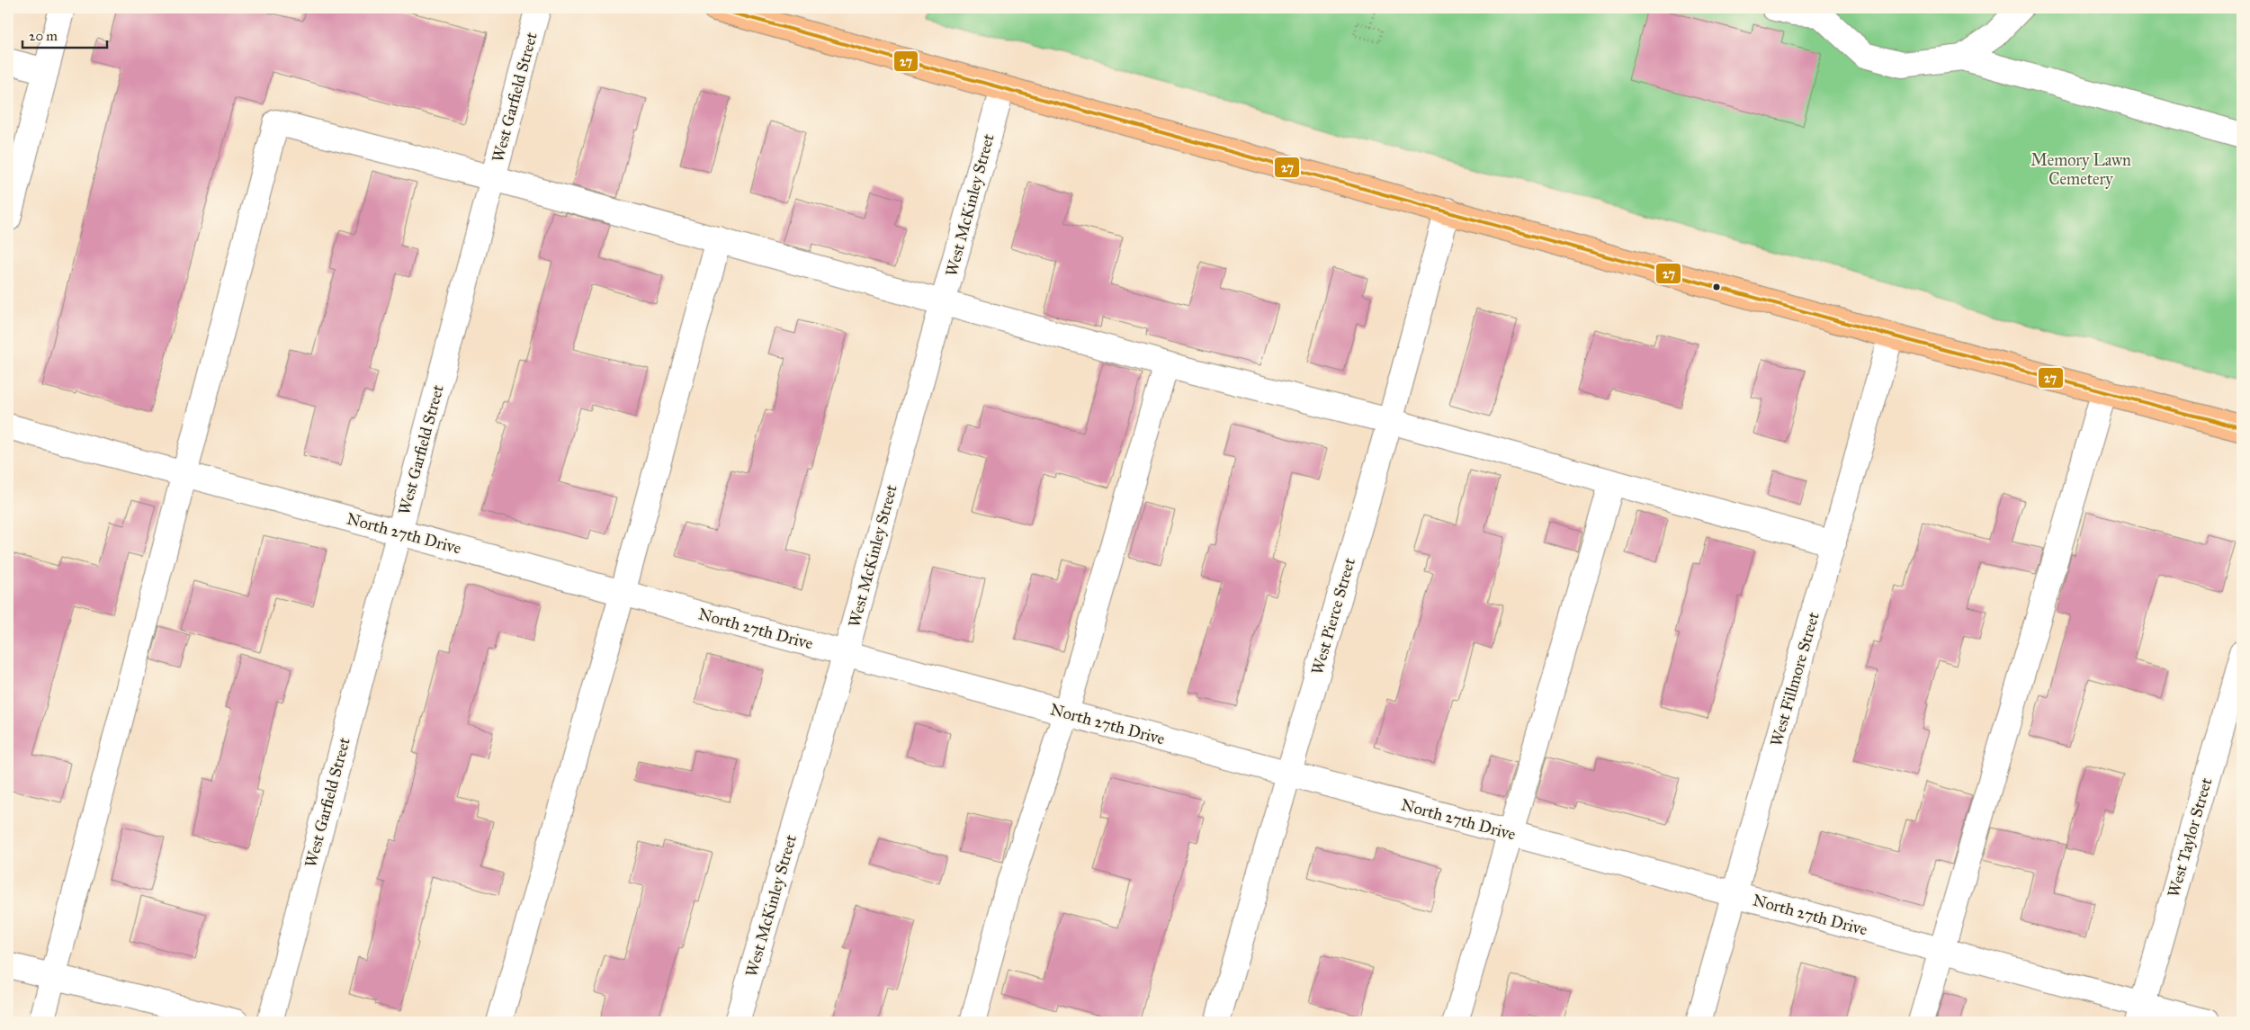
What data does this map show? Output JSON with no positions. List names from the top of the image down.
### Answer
{
  "streets": {
    "street": [
      "West Garfield Street",
      "West McKinley Street",
      "North 27th Drive",
      "West Pierce Street",
      "West Fillmore Street",
      "West Taylor Street"
    ]
  },
  "crossings": [
    ["West Garfield Street", "North 27th Drive"],
    ["West McKinley Street", "North 27th Drive"],
    ["North 27th Drive", "West Pierce Street"],
    ["North 27th Drive", "West Fillmore Street"],
    ["North 27th Drive", "West Taylor Street"]
  ],
  "parks": ["Memory Lawn Cemetery"],
  "lines": ["transit line 27"],
  "scale_bar": "20 m"
}
